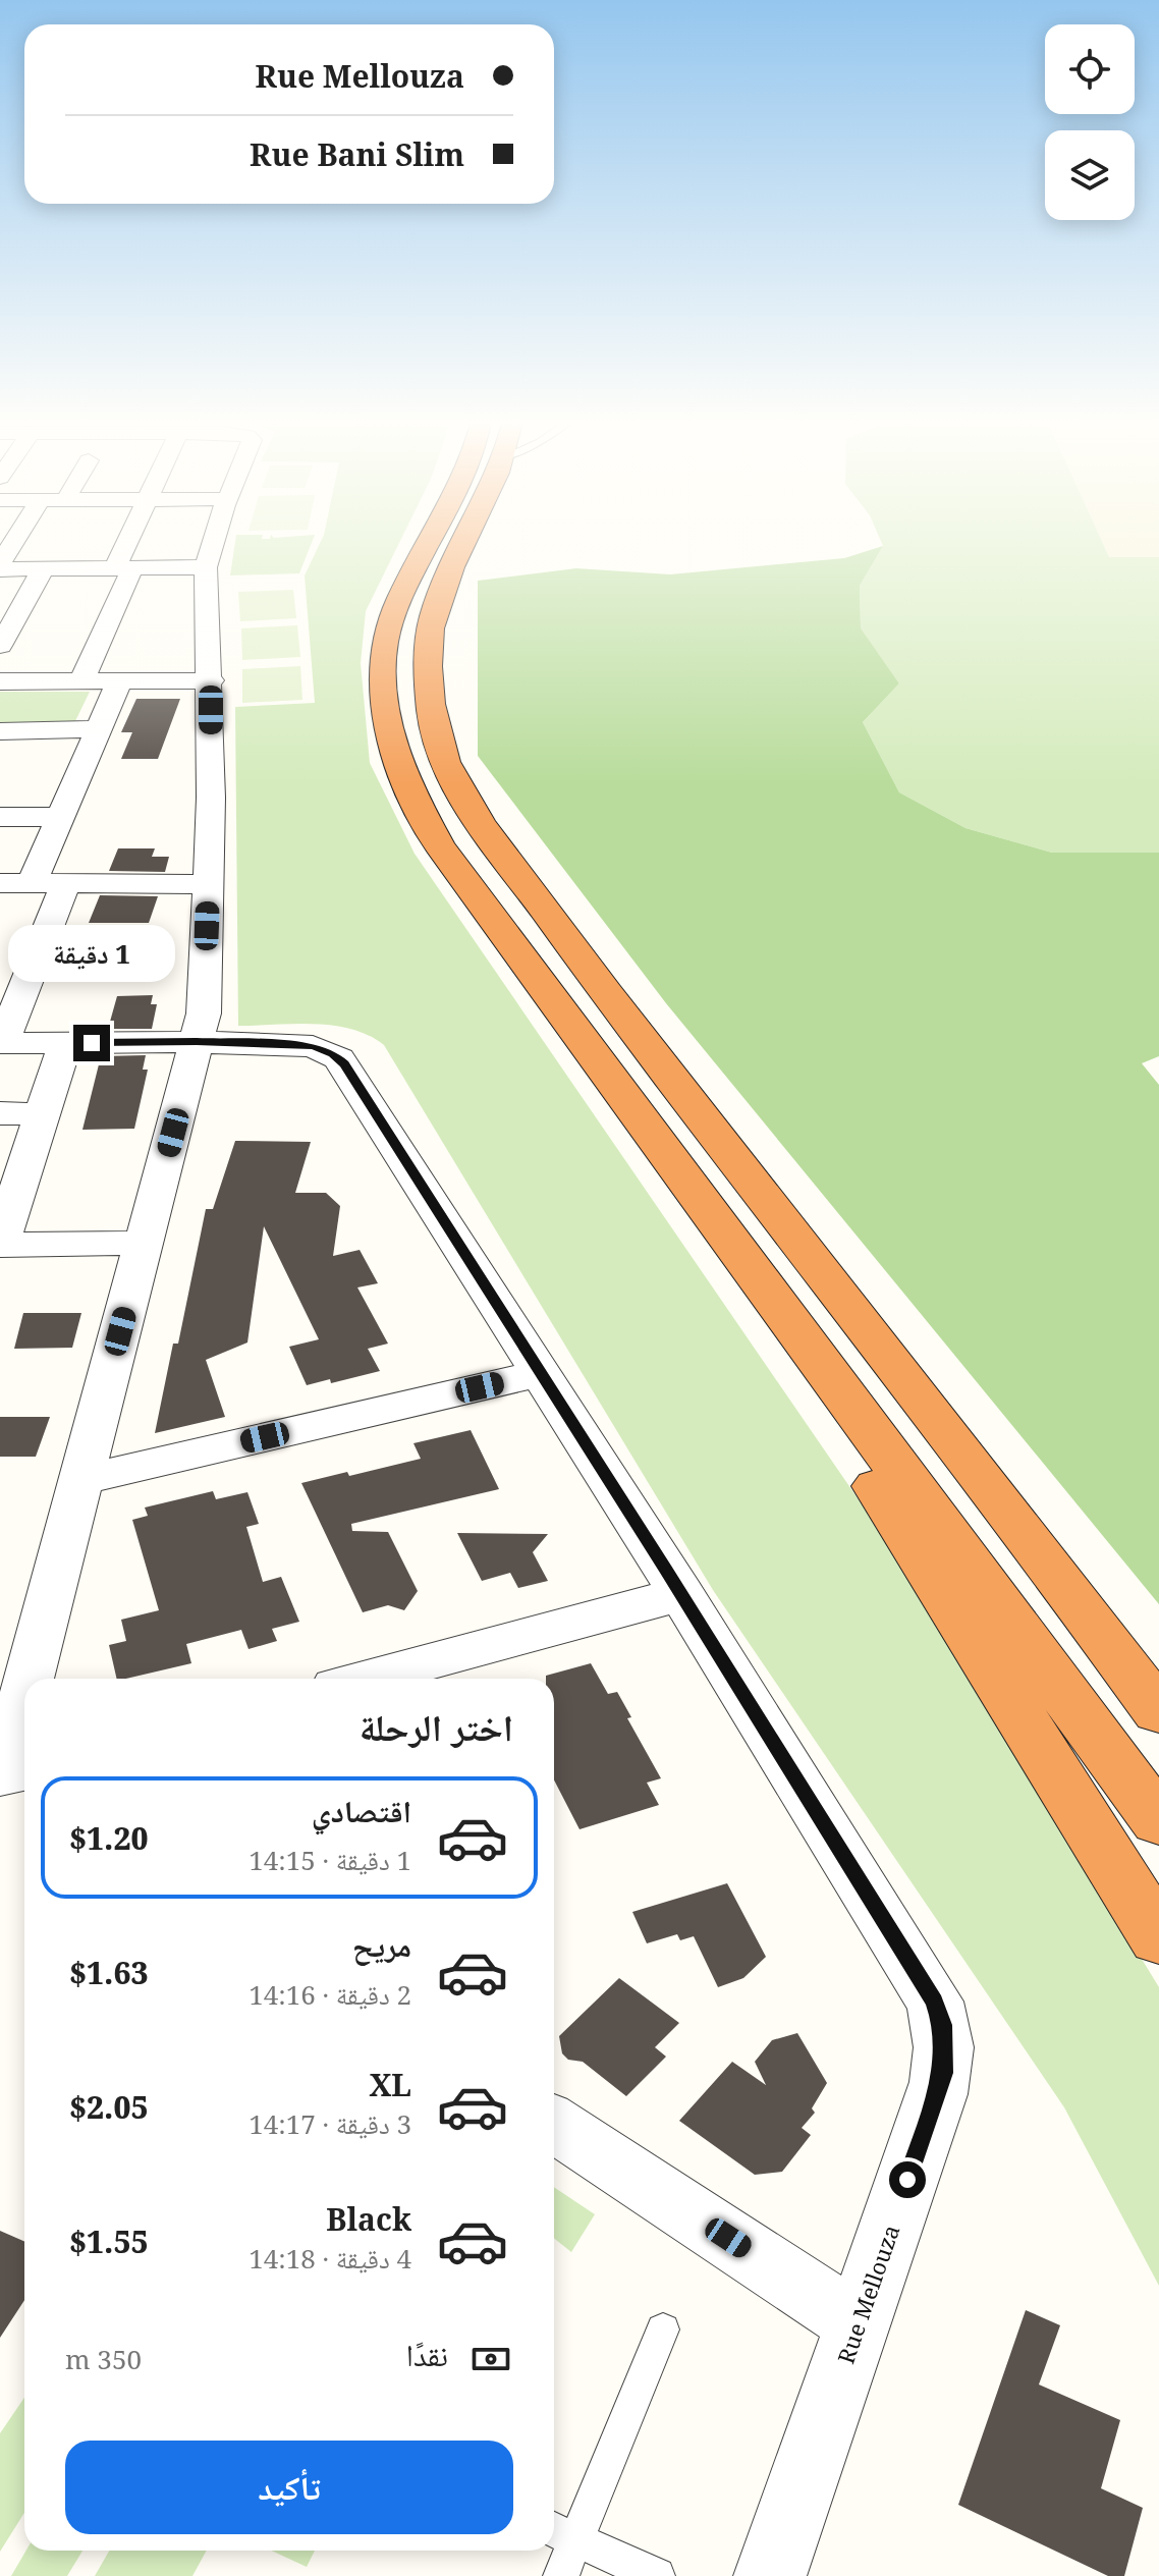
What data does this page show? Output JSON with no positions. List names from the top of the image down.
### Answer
{
  "streets": {
    "street": ["Rue Mellouza"]
  },
  "page": {
    "banner": ["Rue Mellouza", "Rue Bani Slim"],
    "bubble": "1 دقيقة",
    "heading": "اختر الرحلة",
    "list": [
      {
        "name": "اقتصادي",
        "note": "1 دقيقة · 14:15",
        "value": "$1.20"
      },
      {
        "name": "مريح",
        "note": "2 دقيقة · 14:16",
        "value": "$1.63"
      },
      {
        "name": "XL",
        "note": "3 دقيقة · 14:17",
        "value": "$2.05"
      },
      {
        "name": "Black",
        "note": "4 دقيقة · 14:18",
        "value": "$1.55"
      }
    ],
    "pay": ["نقدًا", "350 m"],
    "buttons": "تأكيد"
  }
}
